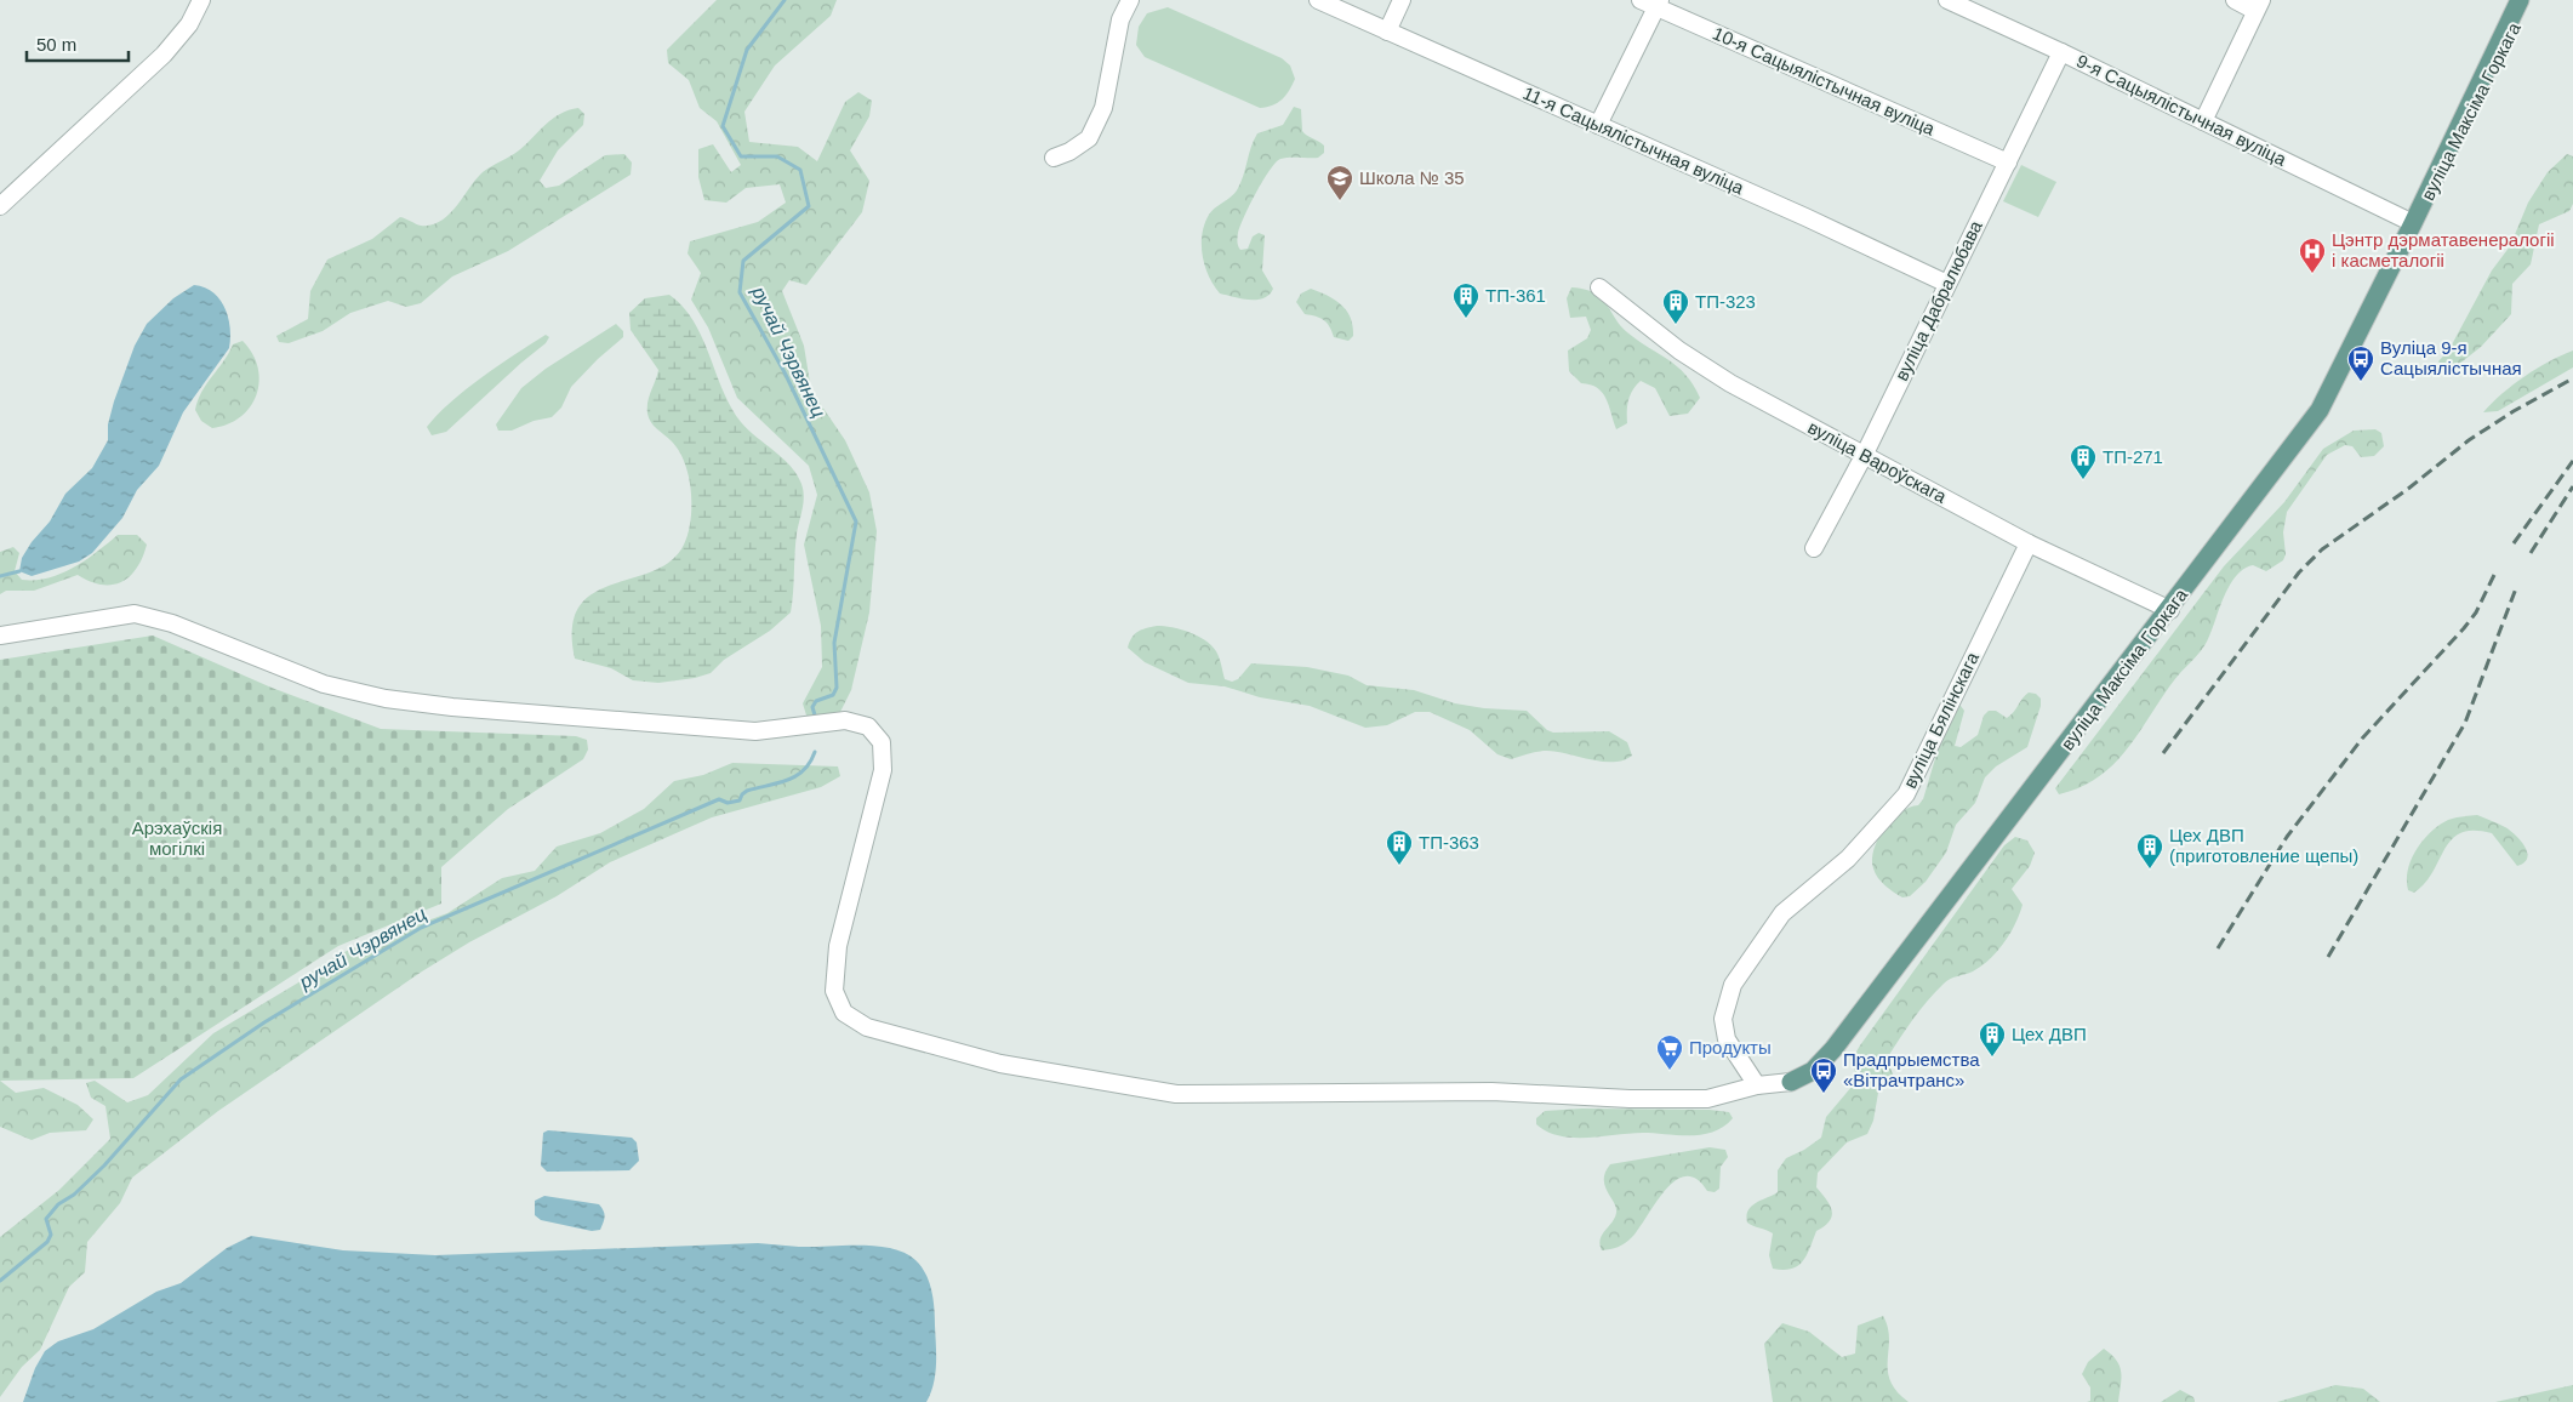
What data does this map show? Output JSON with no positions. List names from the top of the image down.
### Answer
{
  "streets": {
    "main road": ["вуліца Максіма Горкага"],
    "street": [
      "10-я Сацыялістычная вуліца",
      "9-я Сацыялістычная вуліца",
      "11-я Сацыялістычная вуліца",
      "вуліца Дабралюбава",
      "вуліца Вароўскага",
      "вуліца Бялінскага"
    ]
  },
  "crossings": [
    ["10-я Сацыялістычная вуліца", "вуліца Дабралюбава"],
    ["9-я Сацыялістычная вуліца", "вуліца Максіма Горкага"],
    ["9-я Сацыялістычная вуліца", "вуліца Дабралюбава"],
    ["вуліца Максіма Горкага", "вуліца Вароўскага"],
    ["11-я Сацыялістычная вуліца", "вуліца Дабралюбава"],
    ["вуліца Дабралюбава", "вуліца Вароўскага"],
    ["вуліца Вароўскага", "вуліца Бялінскага"]
  ],
  "water": ["ручай Чэрвянец"],
  "parks": ["Арэхаўскія могілкі"],
  "places": {
    "school or university": ["Школа № 35"],
    "hospital": ["Цэнтр дэрматавенералогіі і касметалогіі"],
    "building": [
      "ТП-361",
      "ТП-323",
      "ТП-271",
      "ТП-363",
      "Цех ДВП (приготовление щепы)",
      "Цех ДВП"
    ],
    "bus stop": ["Вуліца 9-я Сацыялістычная", "Прадпрыемства «Вітрачтранс»"],
    "supermarket": ["Продукты"]
  },
  "scale_bar": "50 m"
}
